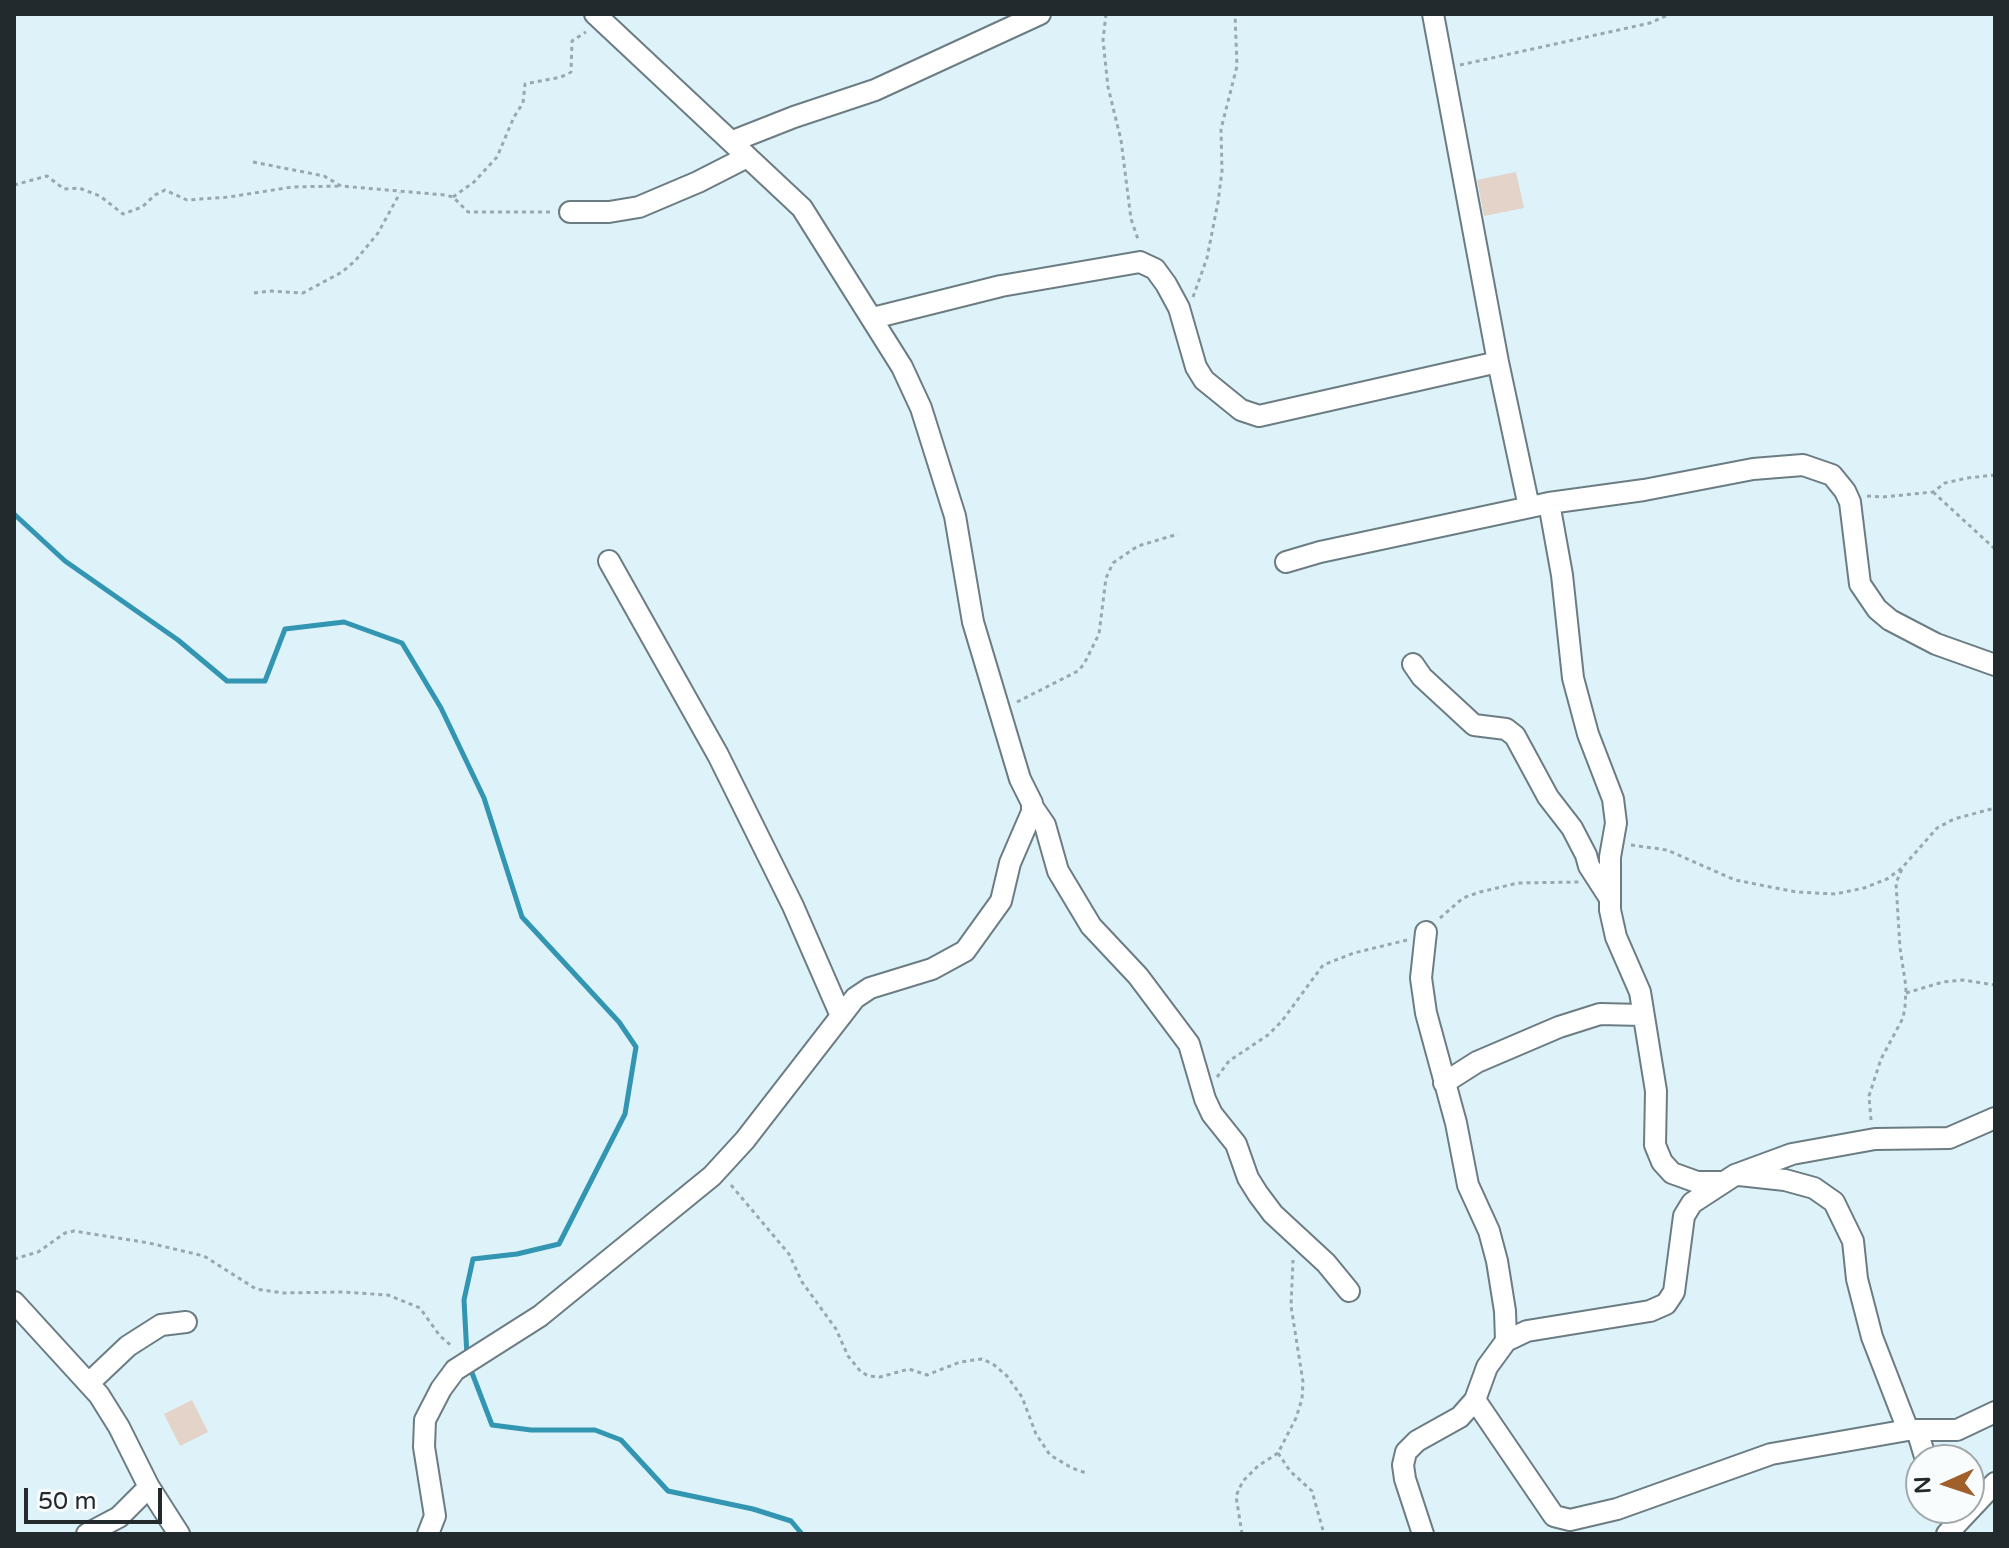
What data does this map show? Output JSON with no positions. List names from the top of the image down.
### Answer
{
  "scale_bar": "50 m",
  "north": "left"
}
